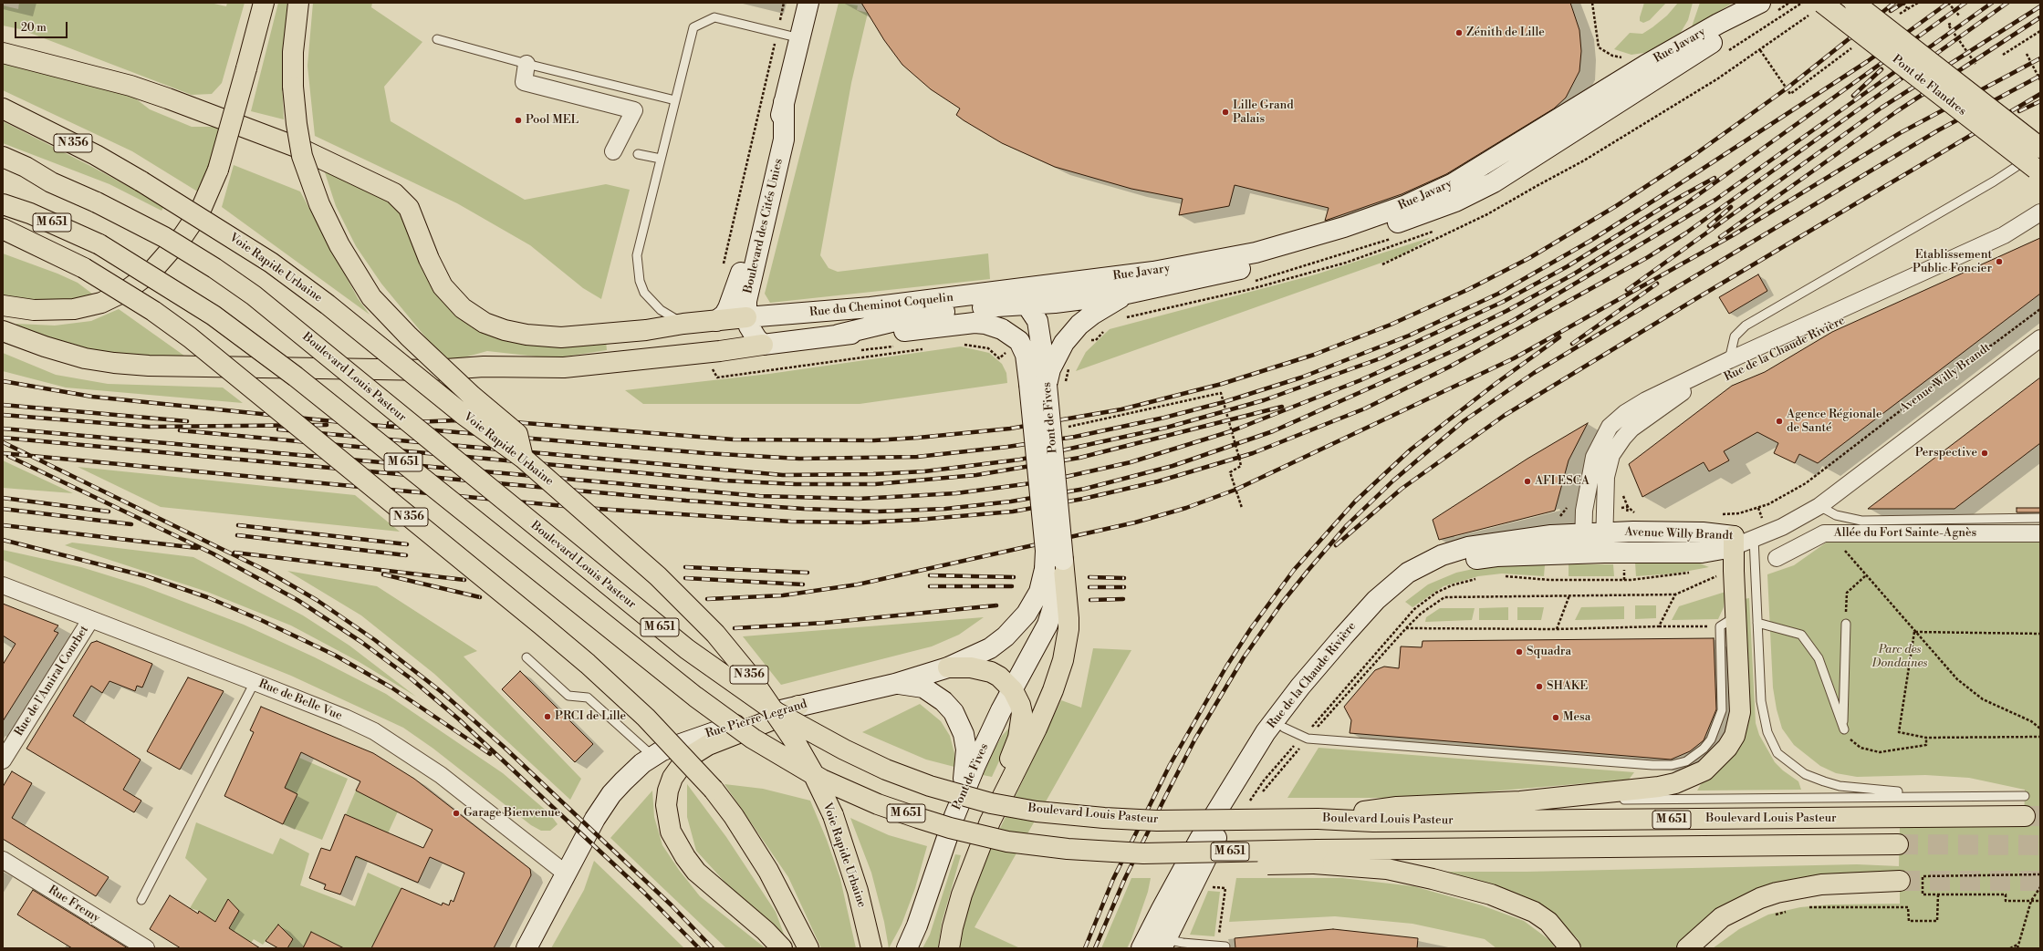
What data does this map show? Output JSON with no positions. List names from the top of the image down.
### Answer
{
  "streets": {
    "main road": [
      "Rue Javary",
      "Pont de Flandres",
      "N 356",
      "M 651",
      "Boulevard des Cités Unies",
      "Voie Rapide Urbaine",
      "Rue du Cheminot Coquelin",
      "Rue de la Chaude Rivière",
      "Boulevard Louis Pasteur",
      "Avenue Willy Brandt",
      "Pont de Fives",
      "Rue Pierre Legrand"
    ],
    "street": [
      "Allée du Fort Sainte-Agnès",
      "Rue de l'Amiral Courbet",
      "Rue de Belle Vue",
      "Rue Fremy"
    ]
  },
  "crossings": [
    ["Rue Javary", "Rue du Cheminot Coquelin"],
    ["Rue Javary", "Pont de Fives"],
    ["M 651", "Boulevard Louis Pasteur"],
    ["Boulevard des Cités Unies", "Rue du Cheminot Coquelin"],
    ["Rue du Cheminot Coquelin", "Pont de Fives"],
    ["Rue de la Chaude Rivière", "Avenue Willy Brandt"],
    ["Pont de Fives", "Rue Pierre Legrand"],
    ["Rue de l'Amiral Courbet", "Rue de Belle Vue"],
    ["Rue de Belle Vue", "Rue Pierre Legrand"]
  ],
  "parks": ["Parc des Dondaines"],
  "places": [
    "Zénith de Lille",
    "Lille Grand Palais",
    "Pool MEL",
    "Etablissement Public Foncier",
    "Agence Régionale de Santé",
    "Perspective",
    "AFI ESCA",
    "Squadra",
    "SHAKE",
    "PRCI de Lille",
    "Mesa",
    "Garage Bienvenue"
  ],
  "scale_bar": "20 m"
}
